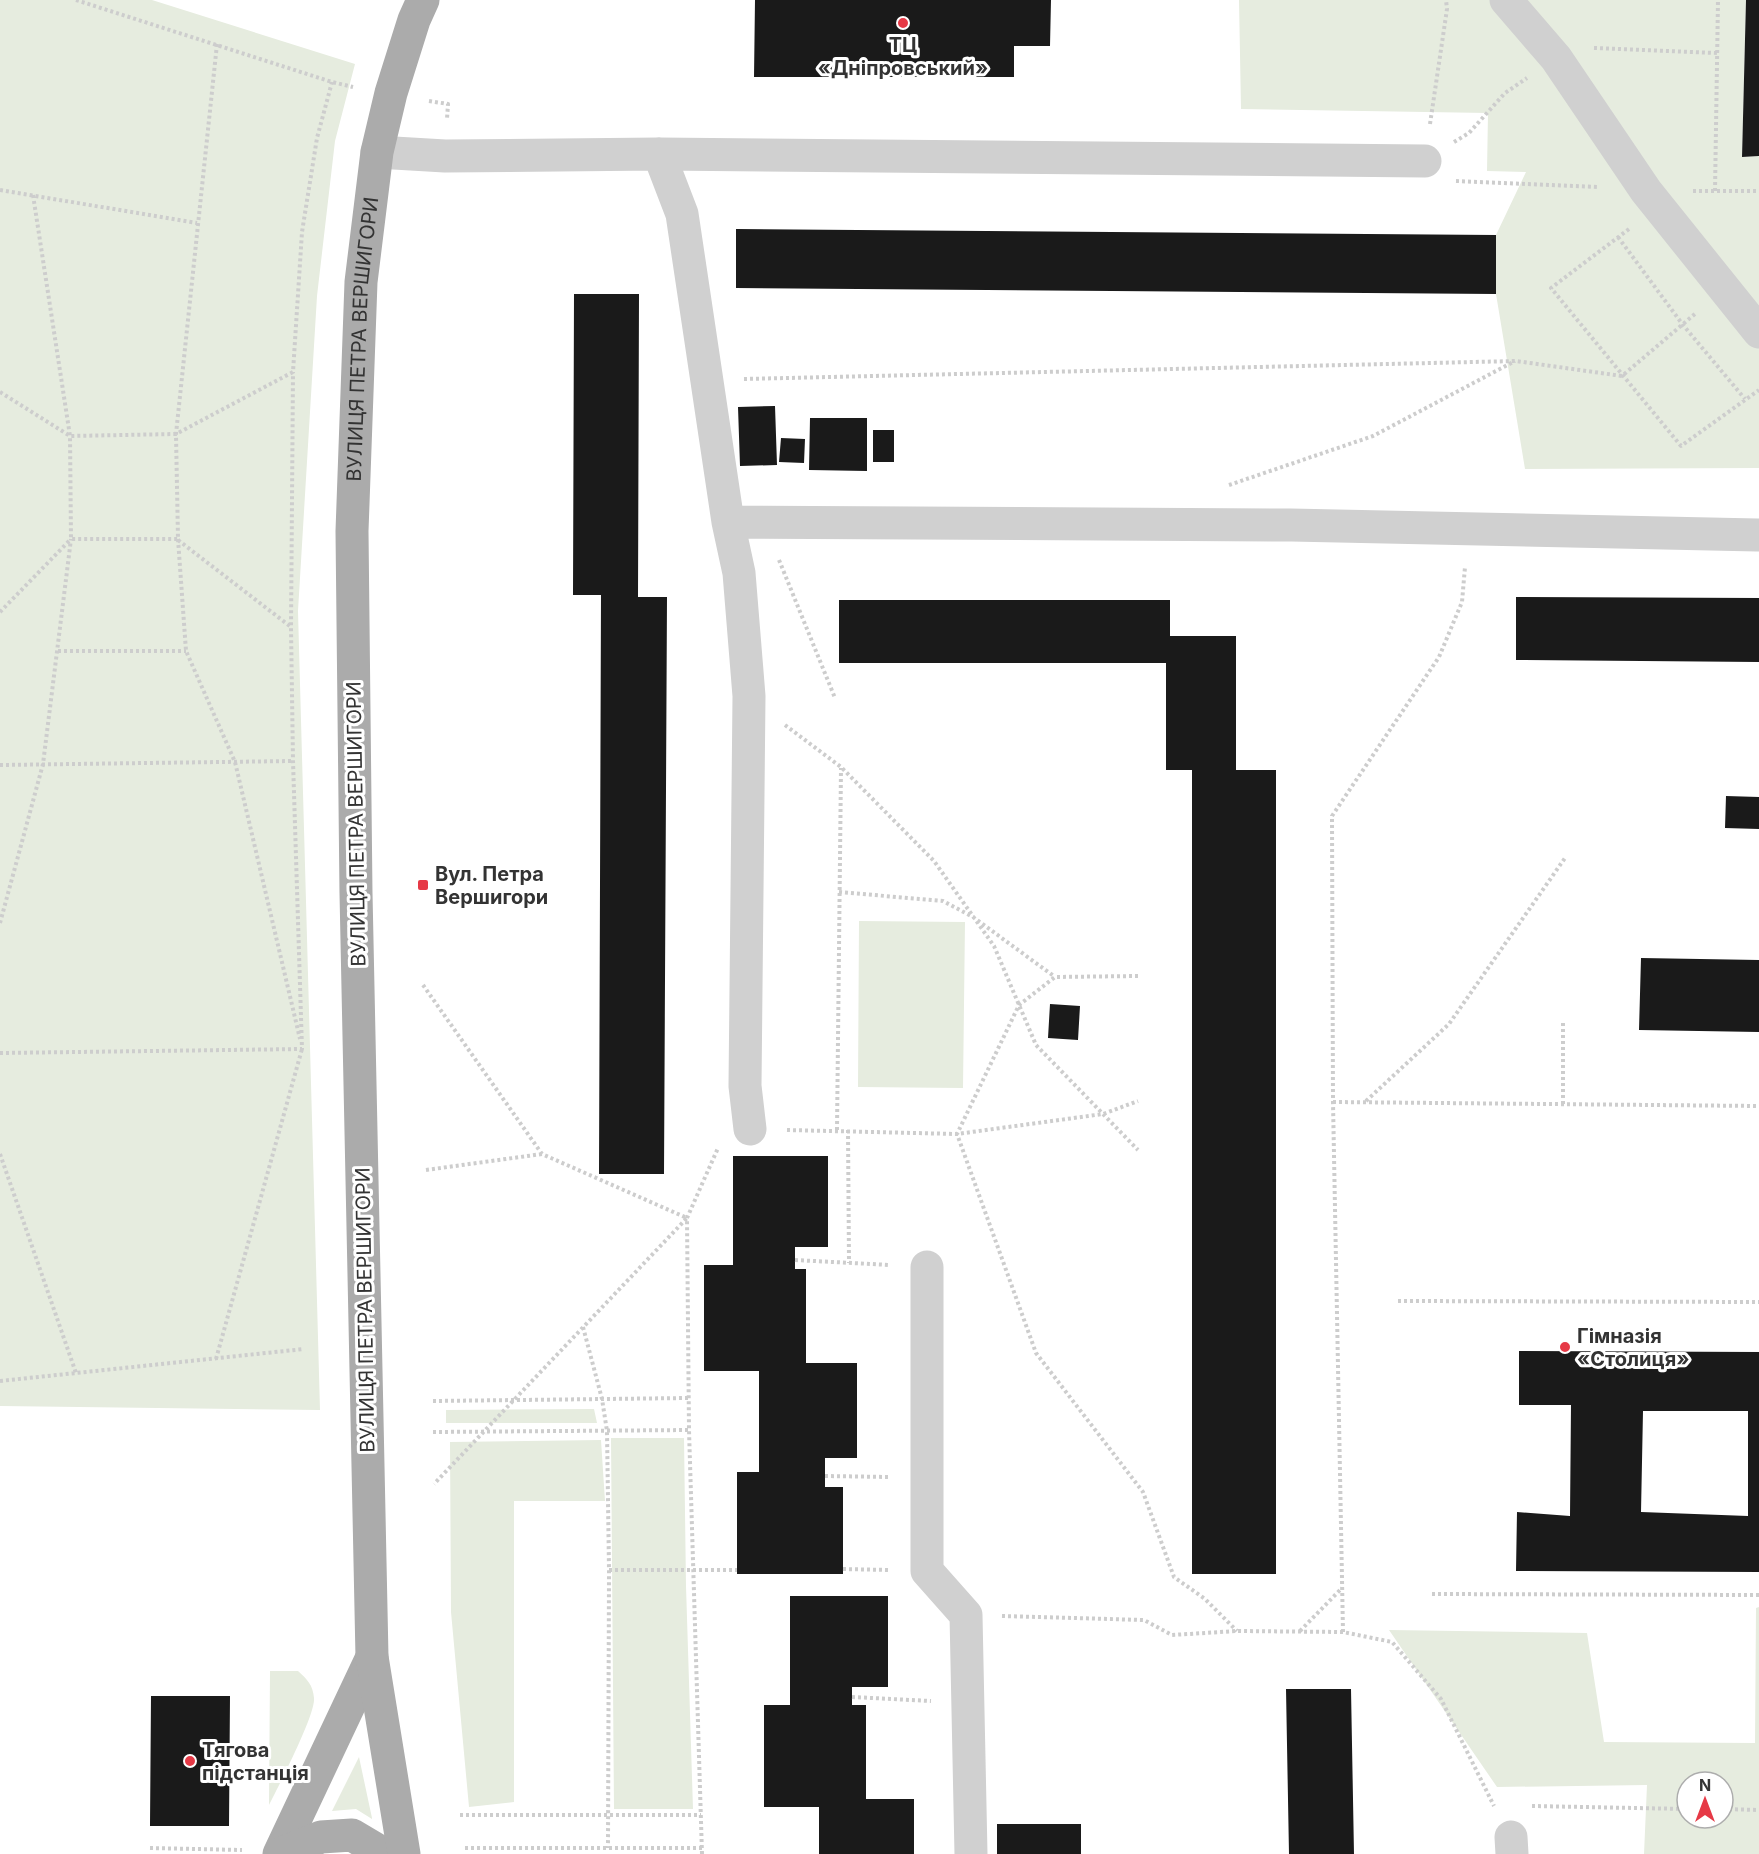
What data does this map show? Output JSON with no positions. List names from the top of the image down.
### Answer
{
  "streets": {
    "main road": ["ВУЛИЦЯ ПЕТРА ВЕРШИГОРИ"]
  },
  "places": {
    "other": ["ТЦ «Дніпровський»", "Гімназія «Столиця»", "Тягова пiдстанцiя"],
    "transit": ["Вул. Петра Вершигори"]
  },
  "north": "top"
}
